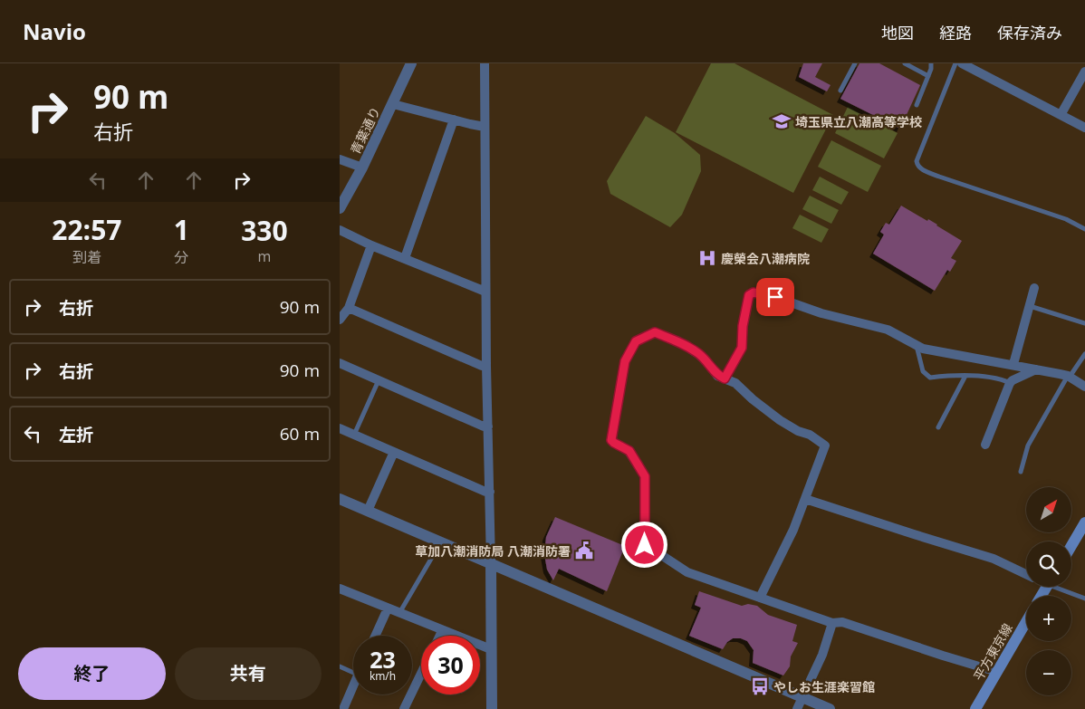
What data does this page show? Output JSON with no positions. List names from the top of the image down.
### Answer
{
  "streets": {
    "main road": ["平方東京線"],
    "street": ["青葉通り"]
  },
  "places": {
    "school or university": ["埼玉県立八潮高等学校"],
    "hospital": ["慶榮会八潮病院"],
    "public building": ["草加八潮消防局 八潮消防署"],
    "bus stop": ["やしお生涯楽習館"]
  },
  "north": "top right",
  "page": {
    "header": "Navio",
    "nav": ["地図", "経路", "保存済み"],
    "turn": ["90 m", "右折"],
    "eta": [
      "22:57",
      "到着",
      "1",
      "分",
      "330",
      "m"
    ],
    "list": [
      {
        "name": "右折",
        "value": "90 m"
      },
      {
        "name": "右折",
        "value": "90 m"
      },
      {
        "name": "左折",
        "value": "60 m"
      }
    ],
    "map_buttons": ["+", "−"],
    "speed": "23 km/h",
    "limit": "30",
    "buttons": ["終了", "共有"]
  }
}
